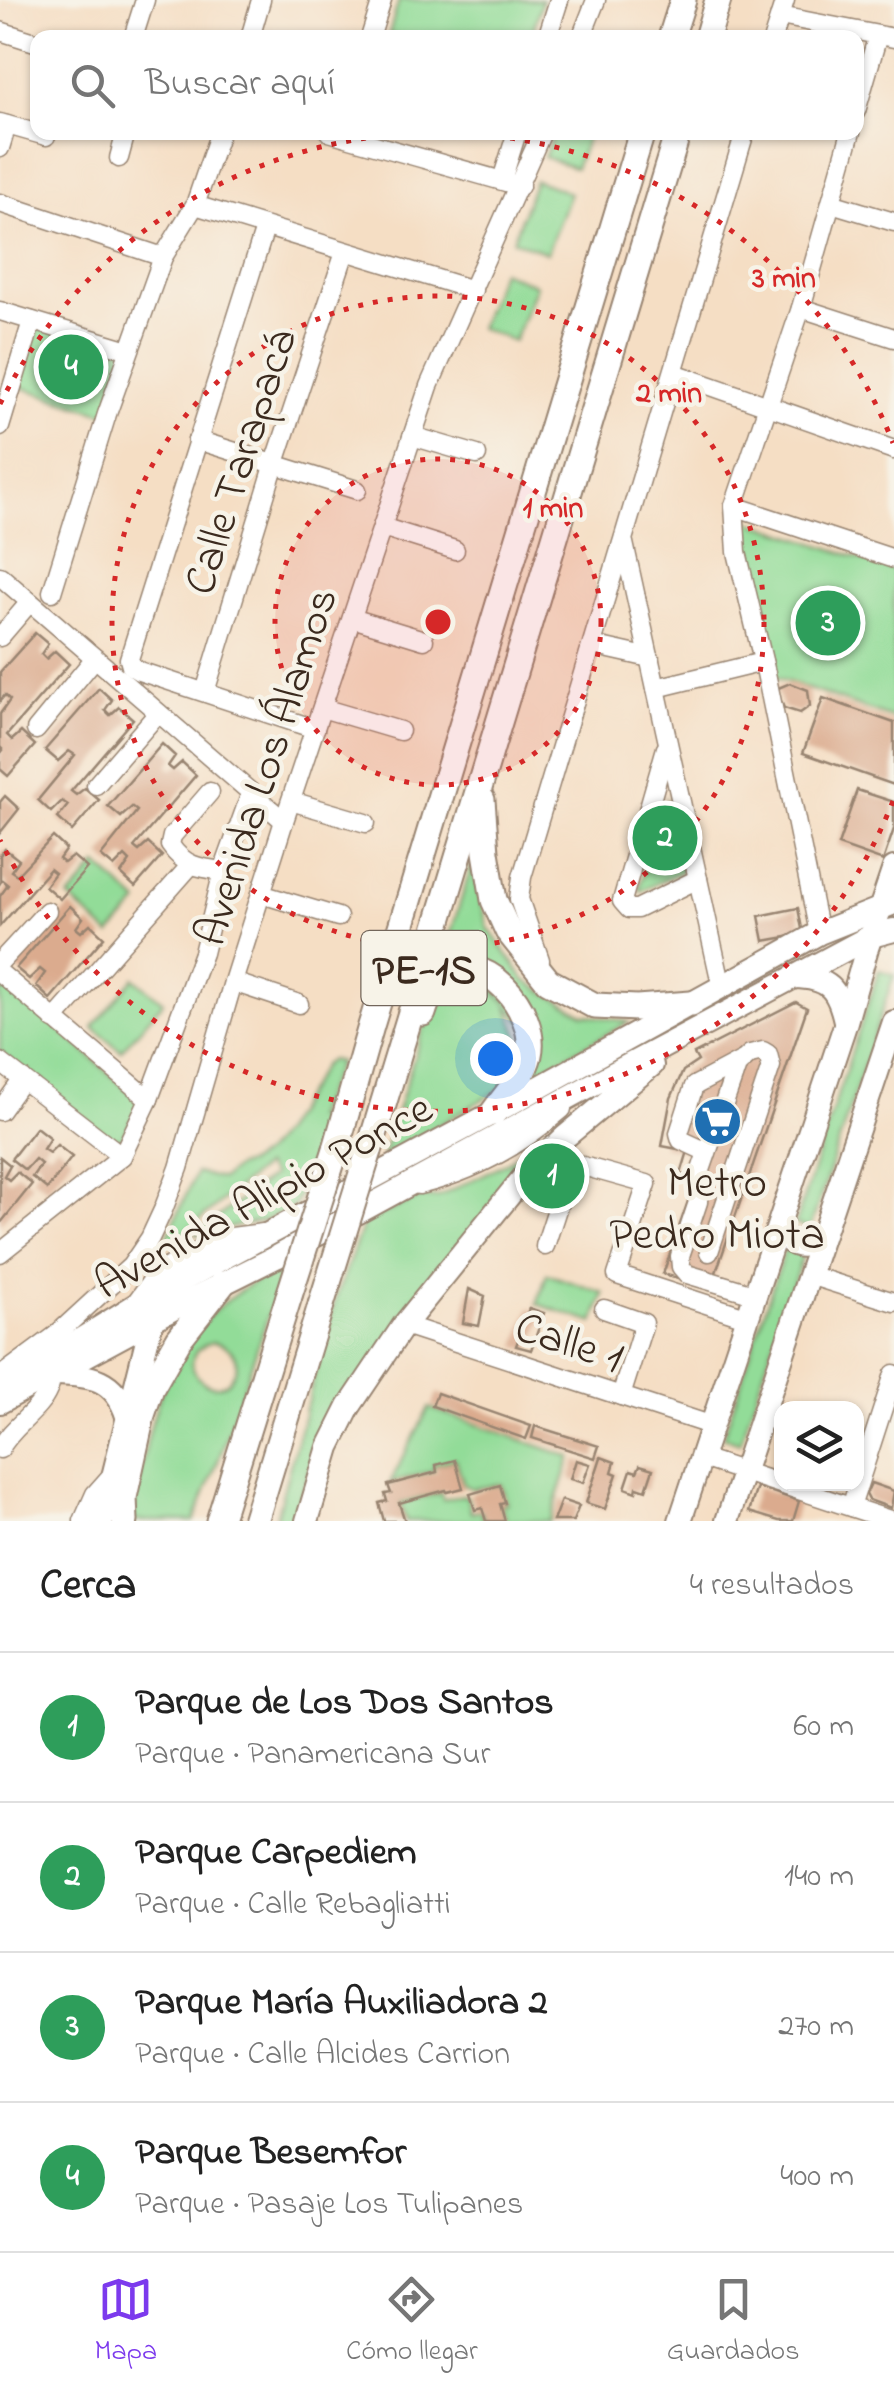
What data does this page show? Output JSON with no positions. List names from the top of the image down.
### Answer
{
  "streets": {
    "highway": ["PE-1S"],
    "main road": ["Avenida Alipio Ponce"],
    "street": ["Calle Tarapacá", "Avenida Los Álamos", "Calle 1"]
  },
  "crossings": [
    ["Avenida Los Álamos", "Avenida Alipio Ponce"]
  ],
  "places": {
    "supermarket": ["Metro Pedro Miota"]
  },
  "page": {
    "search": "Buscar aquí",
    "pins": [
      "4",
      "3",
      "2",
      "1"
    ],
    "heading": ["Cerca", "4 resultados"],
    "list": [
      {
        "mark": "1",
        "name": "Parque de Los Dos Santos",
        "note": "Parque · Panamericana Sur",
        "value": "60 m"
      },
      {
        "mark": "2",
        "name": "Parque Carpediem",
        "note": "Parque · Calle Rebagliatti",
        "value": "140 m"
      },
      {
        "mark": "3",
        "name": "Parque María Auxiliadora 2",
        "note": "Parque · Calle Alcides Carrion",
        "value": "270 m"
      },
      {
        "mark": "4",
        "name": "Parque Besemfor",
        "note": "Parque · Pasaje Los Tulipanes",
        "value": "400 m"
      }
    ],
    "nav": ["Mapa", "Cómo llegar", "Guardados"]
  },
  "rings": ["3 min", "2 min", "1 min"]
}
